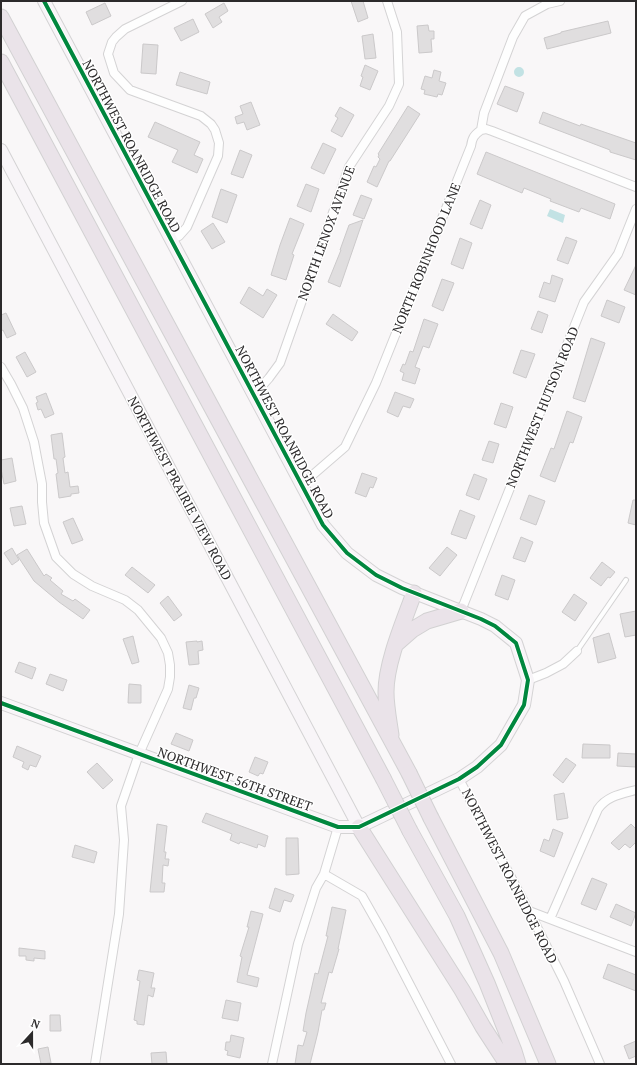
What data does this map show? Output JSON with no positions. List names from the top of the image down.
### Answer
{
  "streets": {
    "street": [
      "NORTHWEST ROANRIDGE ROAD",
      "NORTH LENOX AVENUE",
      "NORTH ROBINHOOD LANE",
      "NORTHWEST HUTSON ROAD",
      "NORTHWEST PRAIRIE VIEW ROAD",
      "NORTHWEST 56TH STREET"
    ]
  },
  "crossings": [
    ["NORTHWEST ROANRIDGE ROAD", "NORTH LENOX AVENUE"],
    ["NORTHWEST ROANRIDGE ROAD", "NORTH ROBINHOOD LANE"],
    ["NORTHWEST ROANRIDGE ROAD", "NORTHWEST HUTSON ROAD"],
    ["NORTHWEST ROANRIDGE ROAD", "NORTHWEST 56TH STREET"],
    ["NORTHWEST PRAIRIE VIEW ROAD", "NORTHWEST 56TH STREET"]
  ],
  "north": "top"
}
